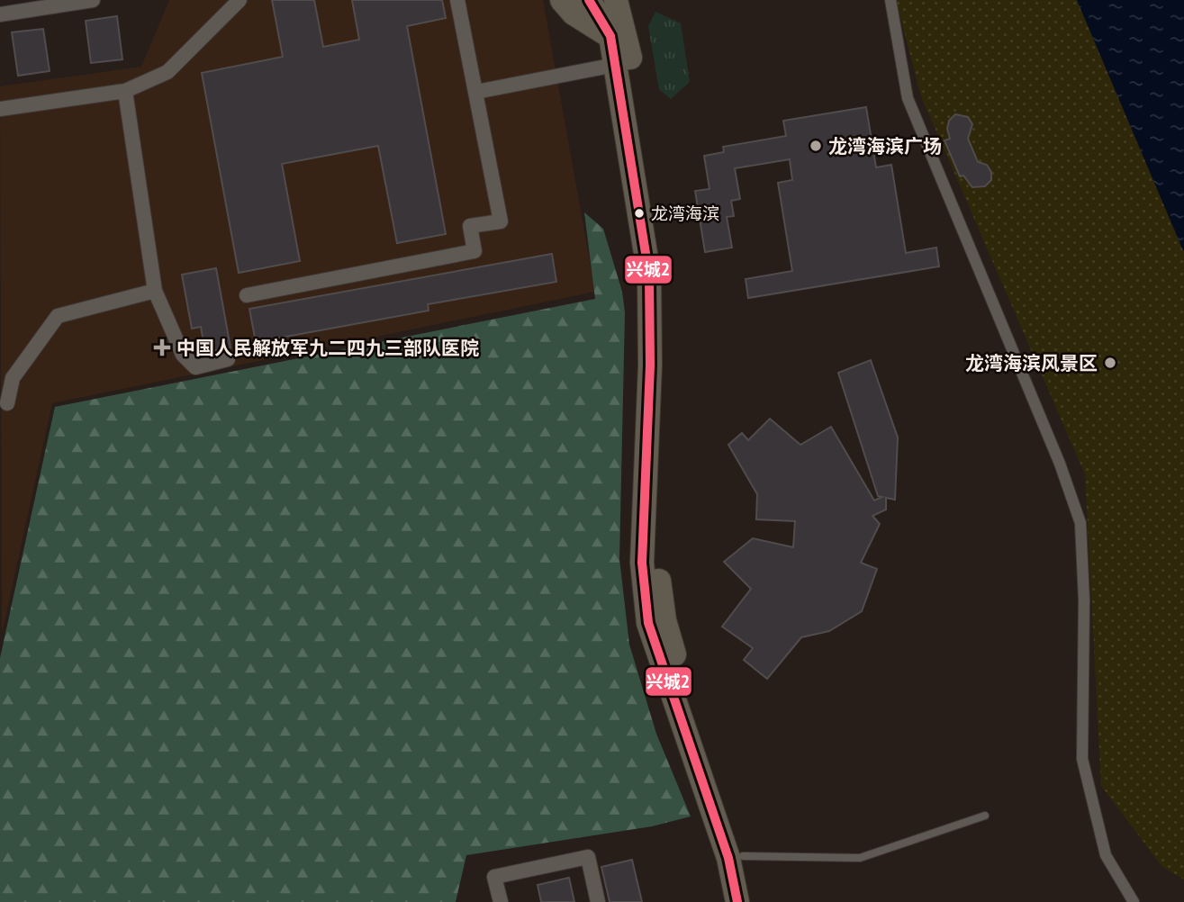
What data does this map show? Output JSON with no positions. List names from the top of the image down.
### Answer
{
  "places": {
    "other": ["龙湾海滨广场", "龙湾海滨", "龙湾海滨风景区"],
    "health": ["中国人民解放军九二四九三部队医院"]
  },
  "lines": ["transit line 兴城2"]
}
